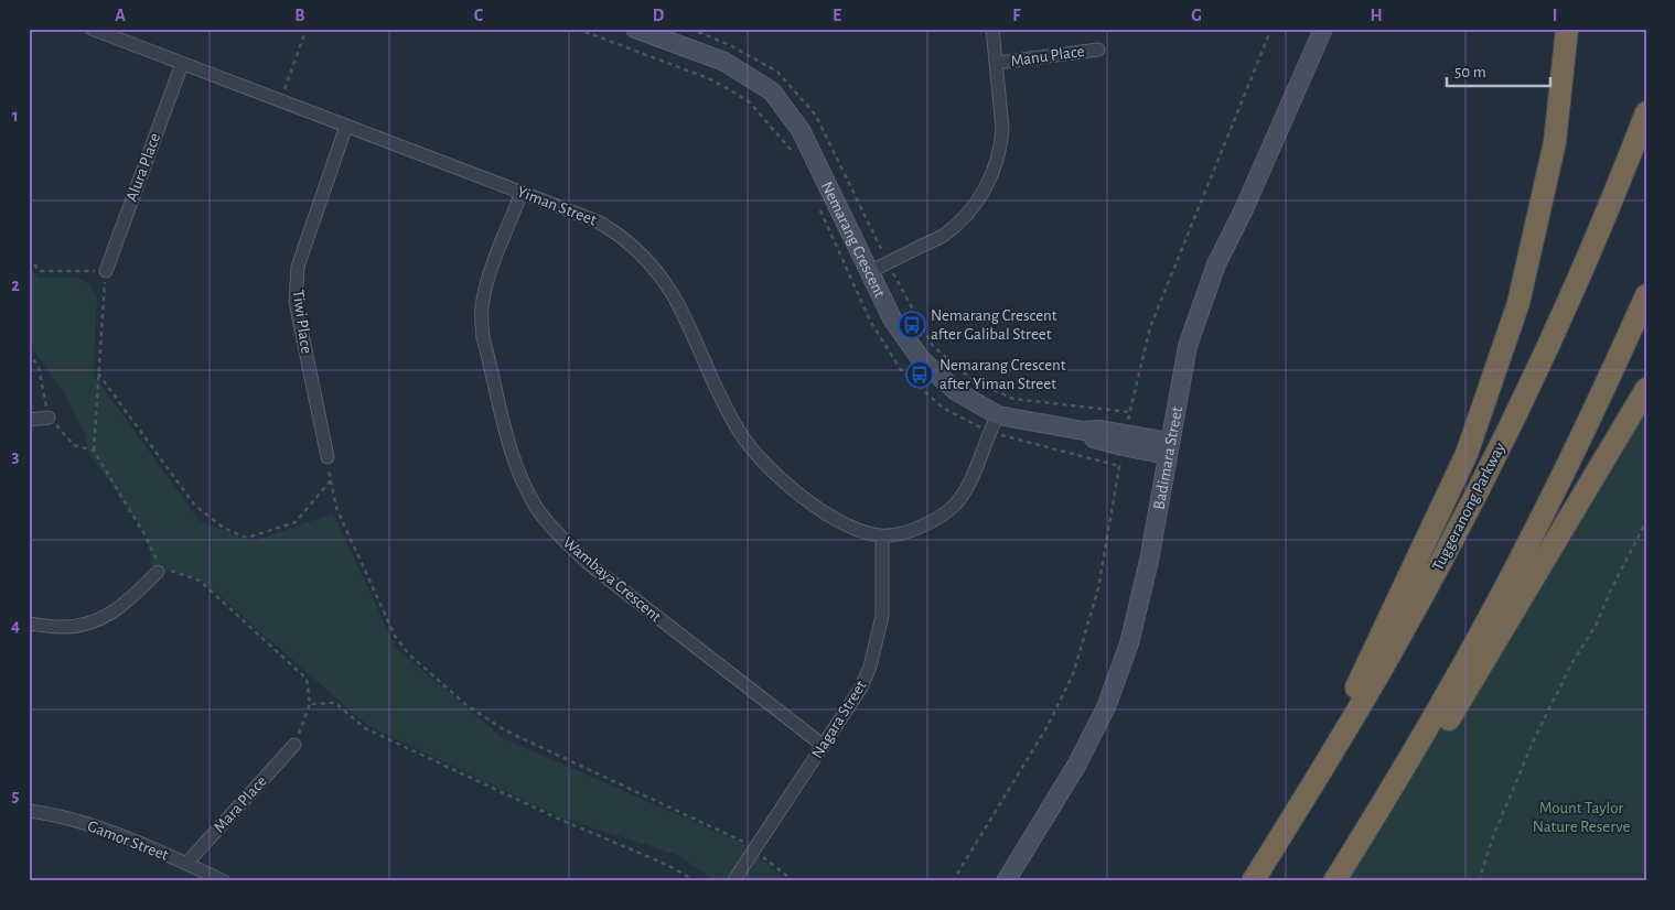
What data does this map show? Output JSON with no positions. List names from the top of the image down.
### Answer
{
  "streets": {
    "highway": ["Tuggeranong Parkway"],
    "main road": ["Nemarang Crescent", "Badimara Street"],
    "street": [
      "Manu Place",
      "Alura Place",
      "Yiman Street",
      "Tiwi Place",
      "Wambaya Crescent",
      "Nagara Street",
      "Mara Place",
      "Gamor Street"
    ]
  },
  "crossings": [
    ["Alura Place", "Yiman Street"],
    ["Yiman Street", "Nemarang Crescent"],
    ["Yiman Street", "Tiwi Place"],
    ["Yiman Street", "Wambaya Crescent"],
    ["Yiman Street", "Nagara Street"],
    ["Nemarang Crescent", "Badimara Street"],
    ["Wambaya Crescent", "Nagara Street"],
    ["Mara Place", "Gamor Street"]
  ],
  "parks": ["Mount Taylor Nature Reserve"],
  "places": {
    "bus stop": ["Nemarang Crescent after Galibal Street", "Nemarang Crescent after Yiman Street"]
  },
  "scale_bar": "50 m",
  "grid": {
    "columns": [
      "A",
      "B",
      "C",
      "D",
      "E",
      "F",
      "G",
      "H",
      "I"
    ],
    "rows": [
      "1",
      "2",
      "3",
      "4",
      "5"
    ]
  }
}
